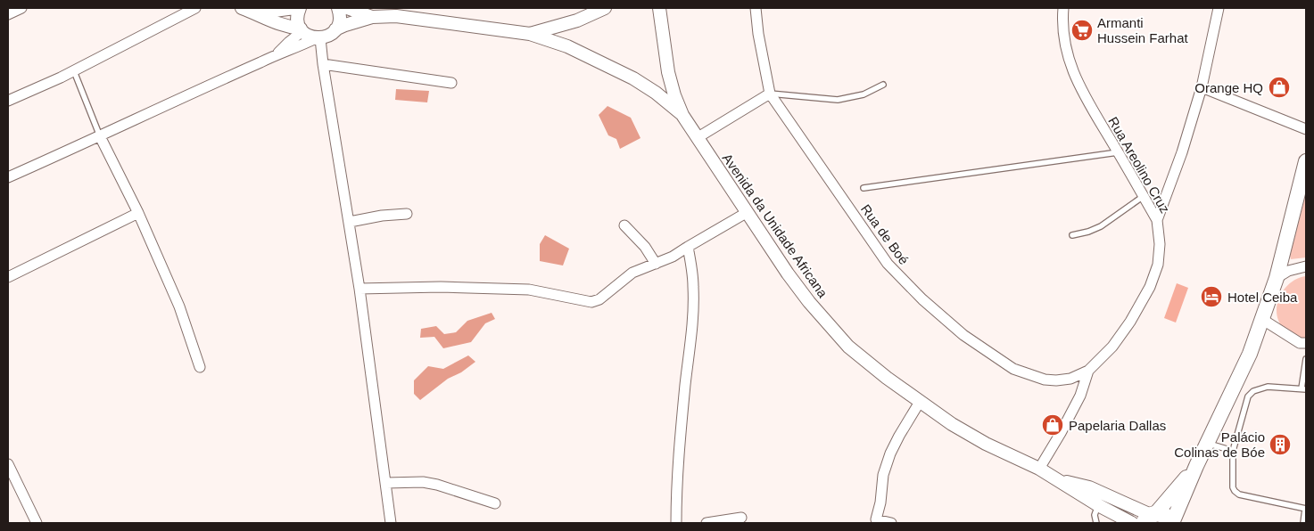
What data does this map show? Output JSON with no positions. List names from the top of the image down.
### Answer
{
  "streets": {
    "street": ["Rua Areolino Cruz", "Avenida da Unidade Africana", "Rua de Boé"]
  },
  "crossings": [
    ["Rua Areolino Cruz", "Avenida da Unidade Africana"],
    ["Rua Areolino Cruz", "Rua de Boé"]
  ],
  "places": {
    "supermarket": ["Armanti Hussein Farhat"],
    "shop": ["Orange HQ", "Papelaria Dallas"],
    "hotel": ["Hotel Ceiba"],
    "building": ["Palácio Colinas de Bóe"]
  }
}
